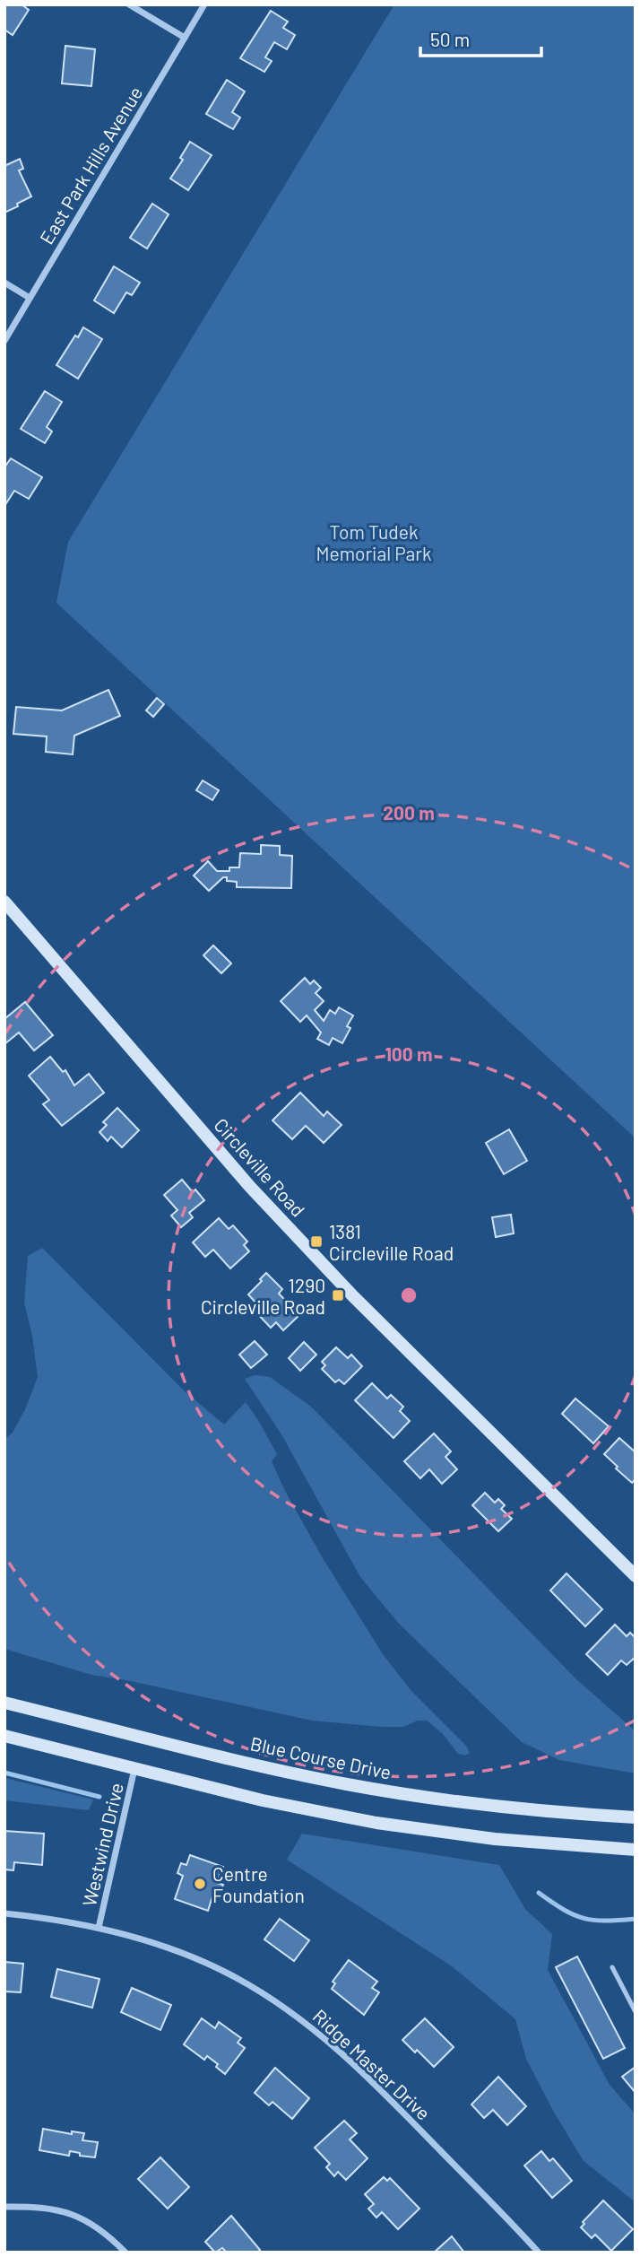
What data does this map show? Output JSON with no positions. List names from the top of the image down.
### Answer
{
  "streets": {
    "main road": ["Circleville Road", "Blue Course Drive"],
    "street": ["East Park Hills Avenue", "Westwind Drive", "Ridge Master Drive"]
  },
  "crossings": [
    ["Westwind Drive", "Ridge Master Drive"]
  ],
  "parks": ["Tom Tudek Memorial Park"],
  "places": {
    "transit": ["1381 Circleville Road", "1290 Circleville Road"],
    "other": ["Centre Foundation"]
  },
  "scale_bar": "50 m",
  "rings": ["200 m", "100 m"]
}
